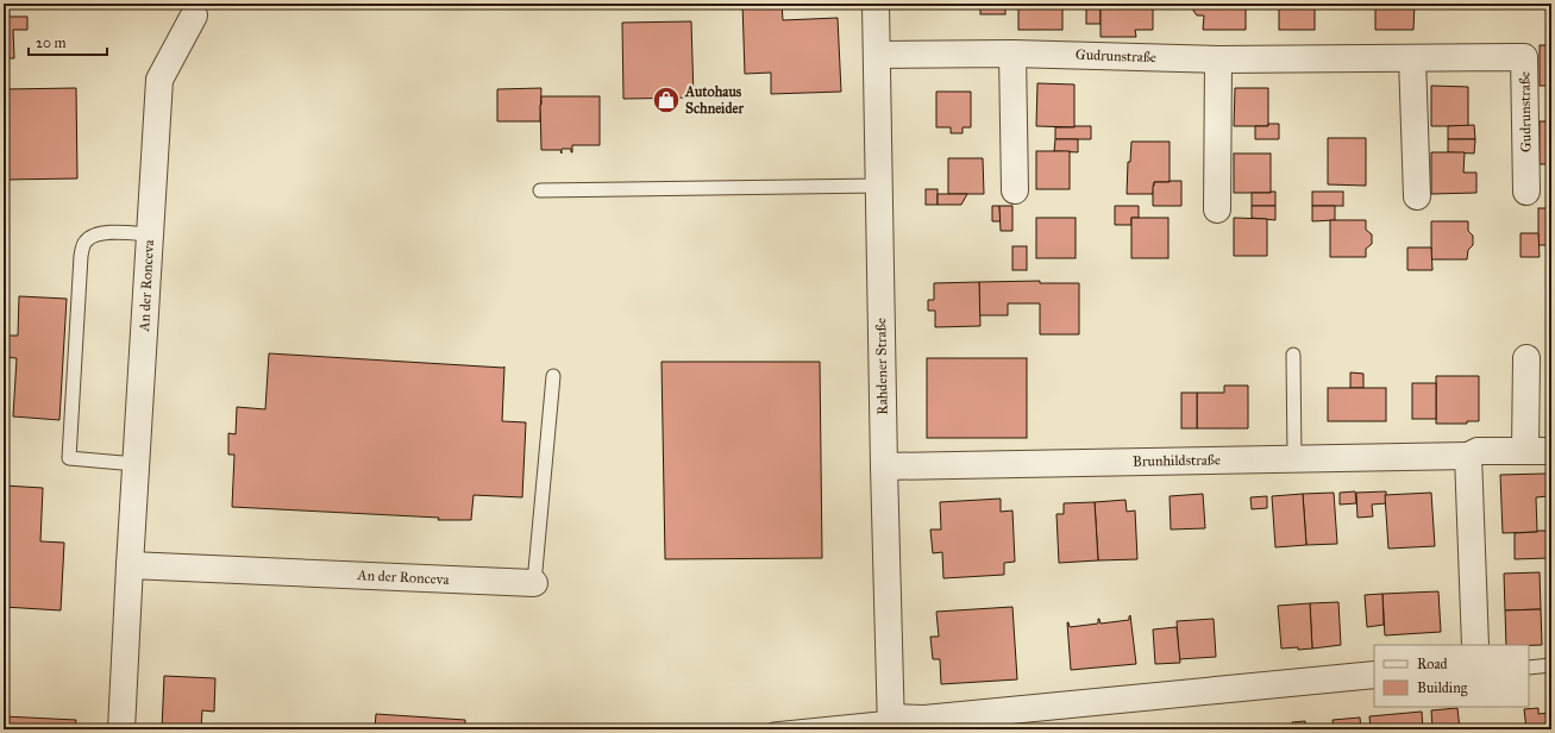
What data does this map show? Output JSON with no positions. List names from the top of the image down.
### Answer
{
  "streets": {
    "street": [
      "Gudrunstraße",
      "An der Ronceva",
      "Rahdener Straße",
      "Brunhildstraße"
    ]
  },
  "crossings": [
    ["Gudrunstraße", "Rahdener Straße"],
    ["Rahdener Straße", "Brunhildstraße"]
  ],
  "places": {
    "shop": ["Autohaus Schneider"]
  },
  "legend": ["Road", "Building"],
  "scale_bar": "20 m"
}
